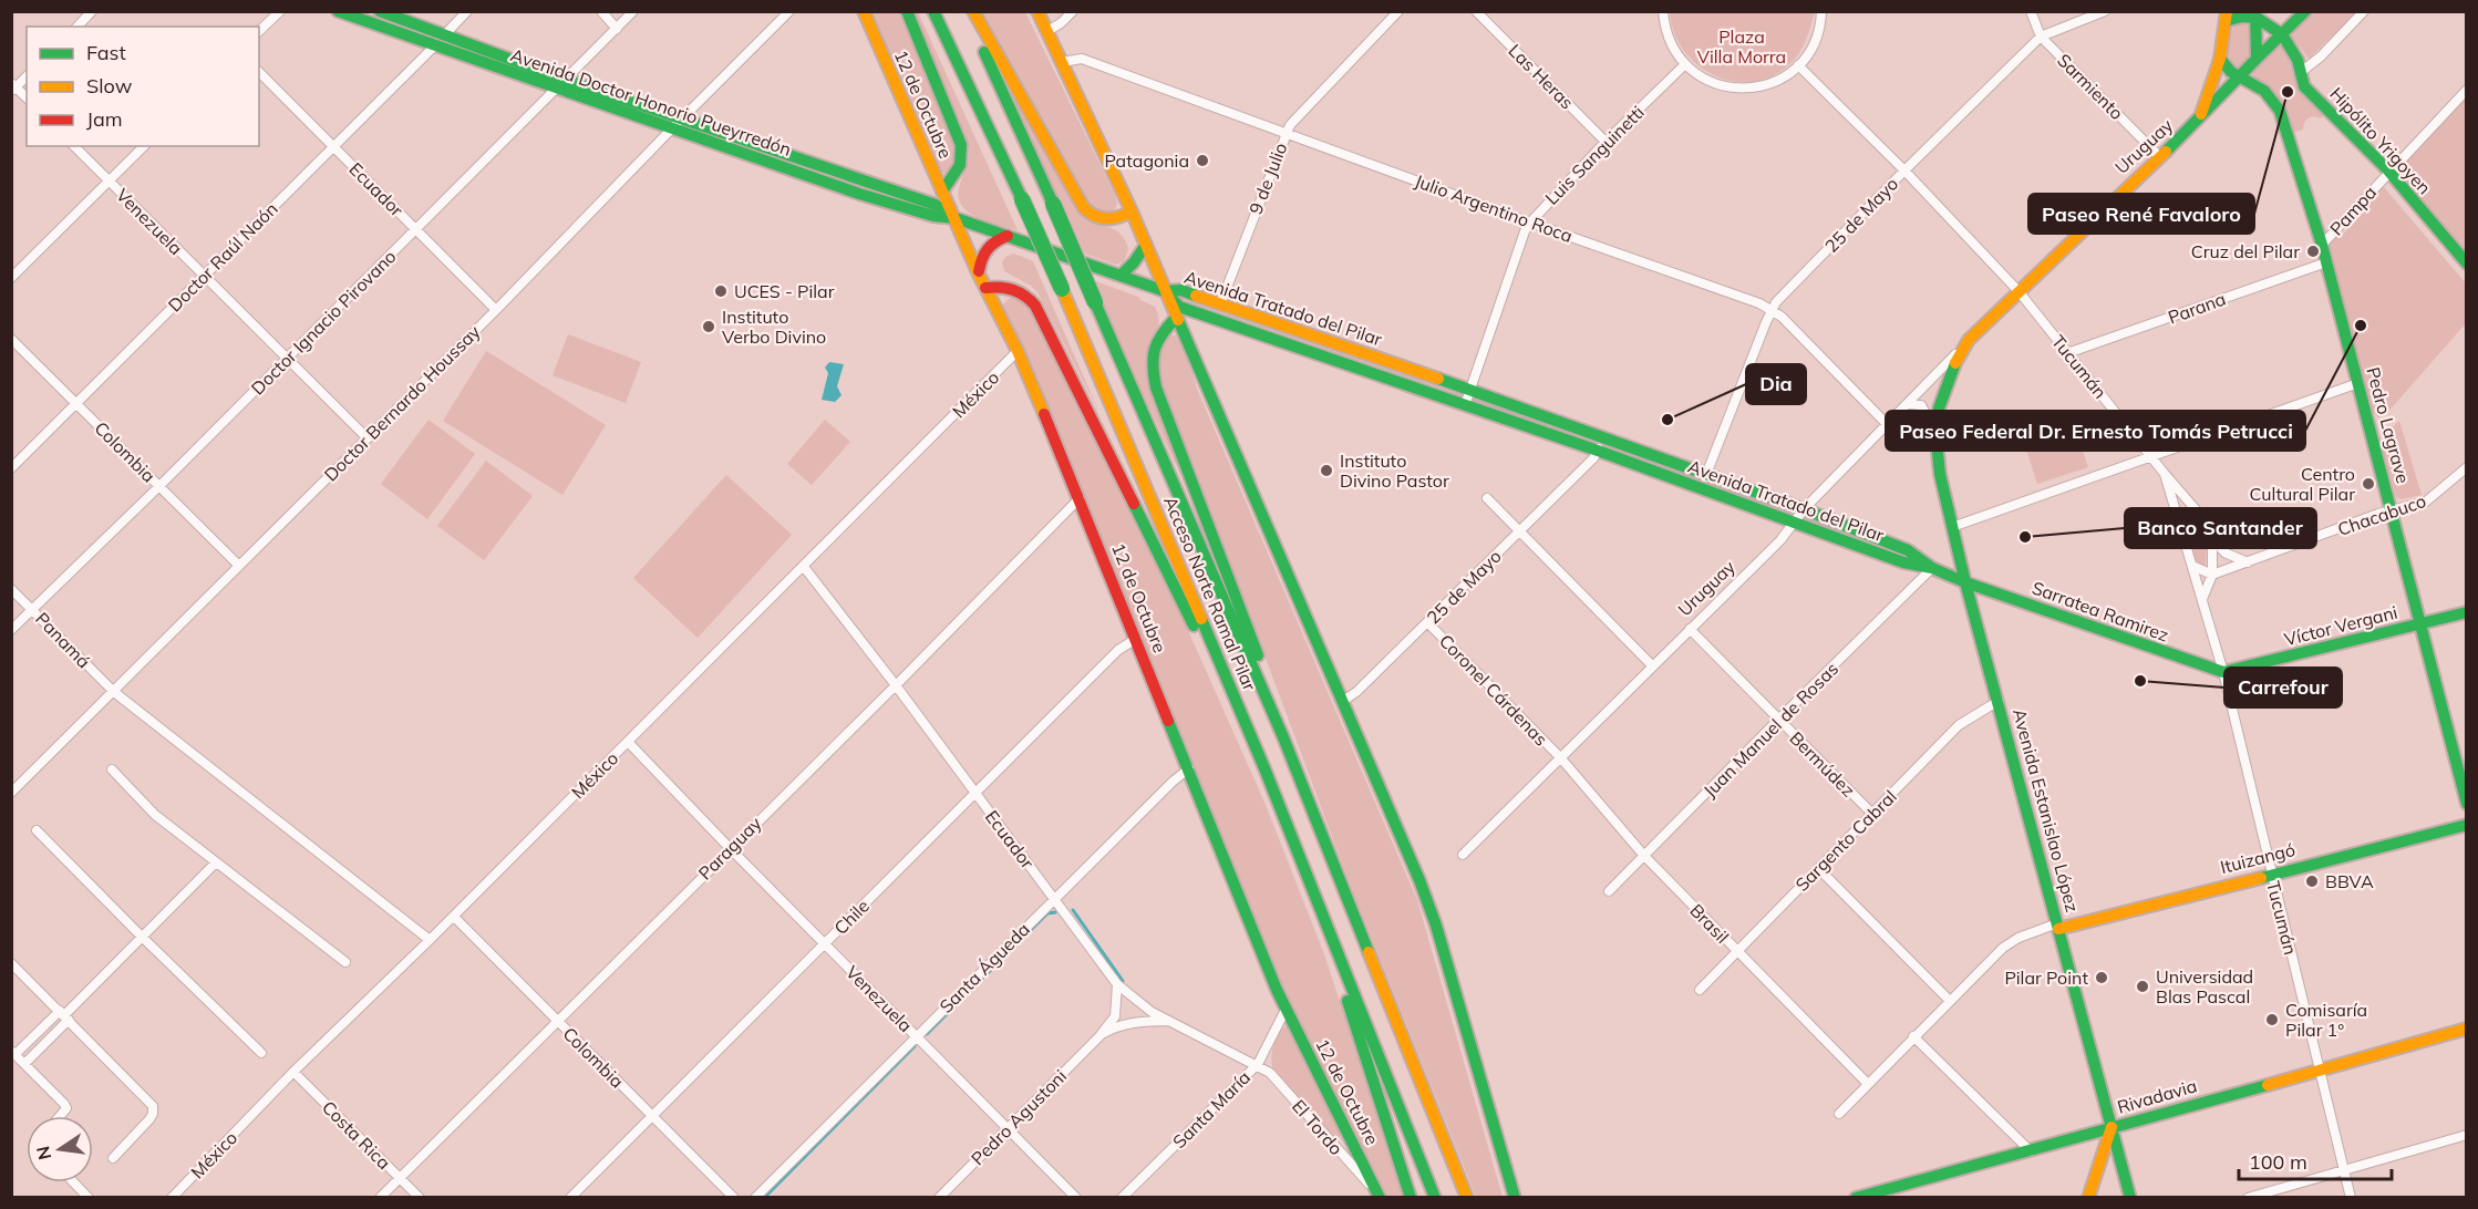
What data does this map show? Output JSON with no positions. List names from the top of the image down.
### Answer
{
  "streets": {
    "main road": [
      "Avenida Doctor Honorio Pueyrredón",
      "12 de Octubre",
      "Hipólito Yrigoyen",
      "Uruguay",
      "Avenida Tratado del Pilar",
      "Pedro Lagrave",
      "Acceso Norte Ramal Pilar",
      "Sarratea Ramirez",
      "Víctor Vergani",
      "Avenida Estanislao López",
      "Ituizangó",
      "Rivadavia"
    ],
    "street": [
      "Las Heras",
      "Sarmiento",
      "Luis Sanguinetti",
      "9 de Julio",
      "Ecuador",
      "Julio Argentino Roca",
      "Pampa",
      "25 de Mayo",
      "Venezuela",
      "Doctor Raúl Naón",
      "Parana",
      "Doctor Ignacio Pirovano",
      "Tucumán",
      "México",
      "Doctor Bernardo Houssay",
      "Colombia",
      "Chacabuco",
      "Panamá",
      "Coronel Cárdenas",
      "Juan Manuel de Rosas",
      "Bermúdez",
      "Sargento Cabral",
      "Paraguay",
      "Chile",
      "Brasil",
      "Santa Águeda",
      "Santa María",
      "Pedro Agustoni",
      "El Tordo",
      "Costa Rica"
    ]
  },
  "crossings": [
    ["Las Heras", "Luis Sanguinetti"],
    ["Sarmiento", "Uruguay"],
    ["Sarmiento", "25 de Mayo"],
    ["Avenida Doctor Honorio Pueyrredón", "12 de Octubre"],
    ["Avenida Doctor Honorio Pueyrredón", "Doctor Raúl Naón"],
    ["Avenida Doctor Honorio Pueyrredón", "Avenida Tratado del Pilar"],
    ["Avenida Doctor Honorio Pueyrredón", "Doctor Ignacio Pirovano"],
    ["Avenida Doctor Honorio Pueyrredón", "Doctor Bernardo Houssay"],
    ["12 de Octubre", "México"],
    ["12 de Octubre", "Paraguay"],
    ["12 de Octubre", "Chile"],
    ["12 de Octubre", "Santa Águeda"],
    ["12 de Octubre", "Santa María"],
    ["12 de Octubre", "El Tordo"],
    ["Hipólito Yrigoyen", "Uruguay"],
    ["Hipólito Yrigoyen", "Pampa"],
    ["Uruguay", "Julio Argentino Roca"],
    ["Uruguay", "Avenida Tratado del Pilar"],
    ["Uruguay", "Tucumán"],
    ["Uruguay", "Pedro Lagrave"],
    ["Uruguay", "Coronel Cárdenas"],
    ["Uruguay", "Bermúdez"],
    ["Uruguay", "Avenida Estanislao López"],
    ["Uruguay", "Brasil"],
    ["Luis Sanguinetti", "Julio Argentino Roca"],
    ["Luis Sanguinetti", "Avenida Tratado del Pilar"],
    ["9 de Julio", "Julio Argentino Roca"],
    ["9 de Julio", "Avenida Tratado del Pilar"],
    ["Ecuador", "Doctor Raúl Naón"],
    ["Ecuador", "Doctor Ignacio Pirovano"],
    ["Ecuador", "México"],
    ["Ecuador", "Doctor Bernardo Houssay"],
    ["Ecuador", "Paraguay"],
    ["Ecuador", "Chile"],
    ["Ecuador", "Santa Águeda"],
    ["Ecuador", "Santa María"],
    ["Ecuador", "Pedro Agustoni"],
    ["Ecuador", "El Tordo"],
    ["Julio Argentino Roca", "25 de Mayo"],
    ["Pampa", "Pedro Lagrave"],
    ["25 de Mayo", "Avenida Tratado del Pilar"],
    ["25 de Mayo", "Tucumán"],
    ["25 de Mayo", "Coronel Cárdenas"],
    ["Venezuela", "Doctor Raúl Naón"],
    ["Venezuela", "Doctor Ignacio Pirovano"],
    ["Venezuela", "México"],
    ["Venezuela", "Doctor Bernardo Houssay"],
    ["Venezuela", "Paraguay"],
    ["Venezuela", "Chile"],
    ["Venezuela", "Santa Águeda"],
    ["Venezuela", "Pedro Agustoni"],
    ["Doctor Raúl Naón", "Colombia"],
    ["Avenida Tratado del Pilar", "Sarratea Ramirez"],
    ["Avenida Tratado del Pilar", "Juan Manuel de Rosas"],
    ["Avenida Tratado del Pilar", "Avenida Estanislao López"],
    ["Parana", "Tucumán"],
    ["Parana", "Pedro Lagrave"],
    ["Doctor Ignacio Pirovano", "Colombia"],
    ["Doctor Ignacio Pirovano", "Panamá"],
    ["Tucumán", "Chacabuco"],
    ["Tucumán", "Sarratea Ramirez"],
    ["Tucumán", "Víctor Vergani"],
    ["Tucumán", "Ituizangó"],
    ["Tucumán", "Rivadavia"],
    ["México", "Colombia"],
    ["México", "Panamá"],
    ["México", "Costa Rica"],
    ["Doctor Bernardo Houssay", "Colombia"],
    ["Doctor Bernardo Houssay", "Panamá"],
    ["Pedro Lagrave", "Chacabuco"],
    ["Pedro Lagrave", "Víctor Vergani"],
    ["Colombia", "Paraguay"],
    ["Colombia", "Chile"],
    ["Sarratea Ramirez", "Víctor Vergani"],
    ["Sarratea Ramirez", "Avenida Estanislao López"],
    ["Coronel Cárdenas", "Brasil"],
    ["Juan Manuel de Rosas", "Bermúdez"],
    ["Juan Manuel de Rosas", "Brasil"],
    ["Bermúdez", "Sargento Cabral"],
    ["Avenida Estanislao López", "Sargento Cabral"],
    ["Avenida Estanislao López", "Ituizangó"],
    ["Avenida Estanislao López", "Rivadavia"],
    ["Sargento Cabral", "Brasil"],
    ["Paraguay", "Costa Rica"],
    ["Ituizangó", "Brasil"],
    ["Santa María", "El Tordo"]
  ],
  "parks": ["Plaza Villa Morra"],
  "places": [
    "Paseo René Favaloro",
    "Patagonia",
    "Cruz del Pilar",
    "UCES - Pilar",
    "Paseo Federal Dr. Ernesto Tomás Petrucci",
    "Instituto Verbo Divino",
    "Dia",
    "Instituto Divino Pastor",
    "Centro Cultural Pilar",
    "Banco Santander",
    "Carrefour",
    "BBVA",
    "Pilar Point",
    "Universidad Blas Pascal",
    "Comisaría Pilar 1°"
  ],
  "legend": ["Fast", "Slow", "Jam"],
  "scale_bar": "100 m",
  "north": "left"
}
